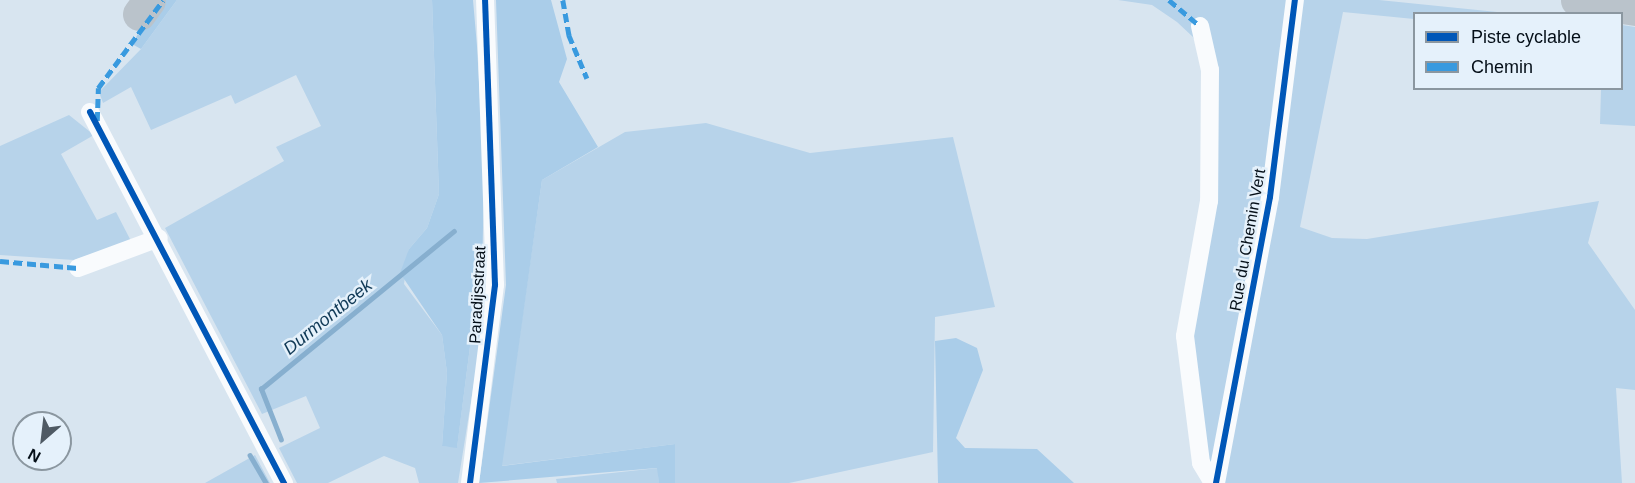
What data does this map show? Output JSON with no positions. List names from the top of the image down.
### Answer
{
  "streets": {
    "street": ["Rue du Chemin Vert", "Paradijsstraat"]
  },
  "water": ["Durmontbeek"],
  "legend": ["Piste cyclable", "Chemin"],
  "north": "bottom left"
}
